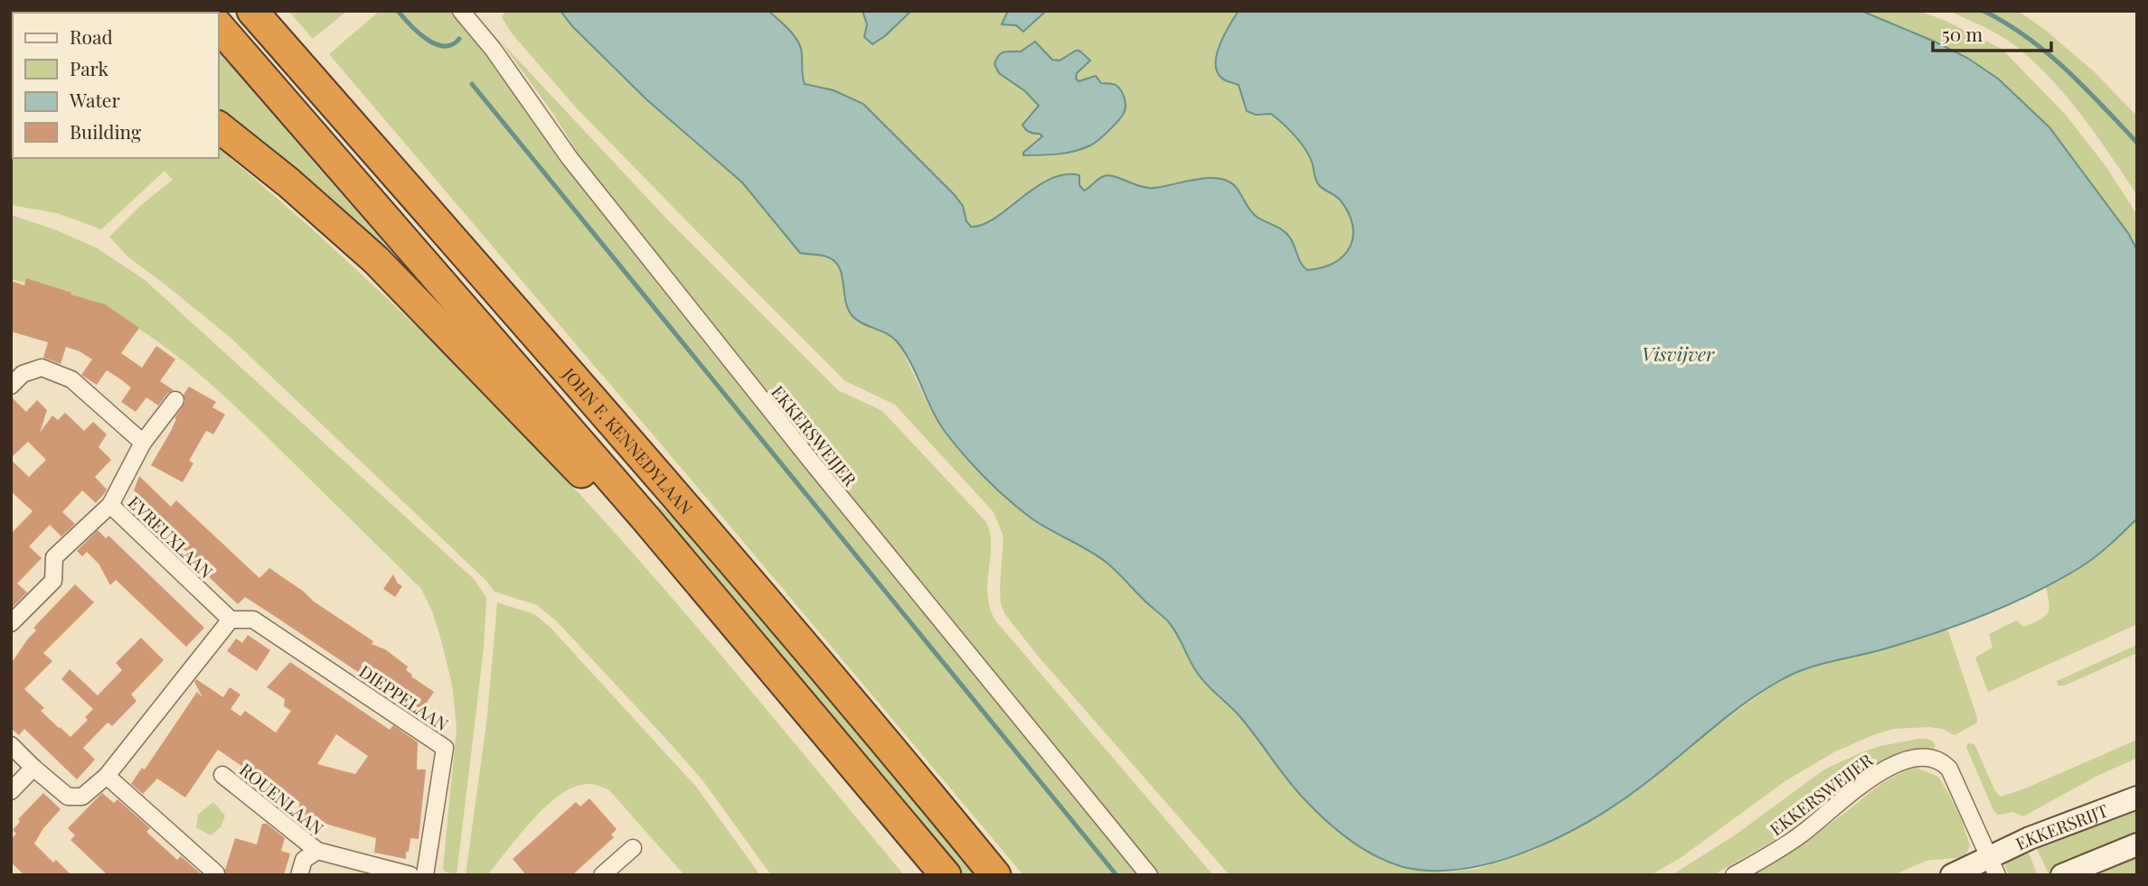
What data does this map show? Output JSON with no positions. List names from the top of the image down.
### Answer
{
  "streets": {
    "highway": ["JOHN F. KENNEDYLAAN"],
    "main road": ["EKKERSRIJT"],
    "street": [
      "EKKERSWEIJER",
      "EVREUXLAAN",
      "DIEPPELAAN",
      "ROUENLAAN"
    ]
  },
  "crossings": [
    ["EKKERSWEIJER", "EKKERSRIJT"],
    ["EVREUXLAAN", "DIEPPELAAN"]
  ],
  "water": ["Visvijver"],
  "legend": [
    "Road",
    "Park",
    "Water",
    "Building"
  ],
  "scale_bar": "50 m"
}
